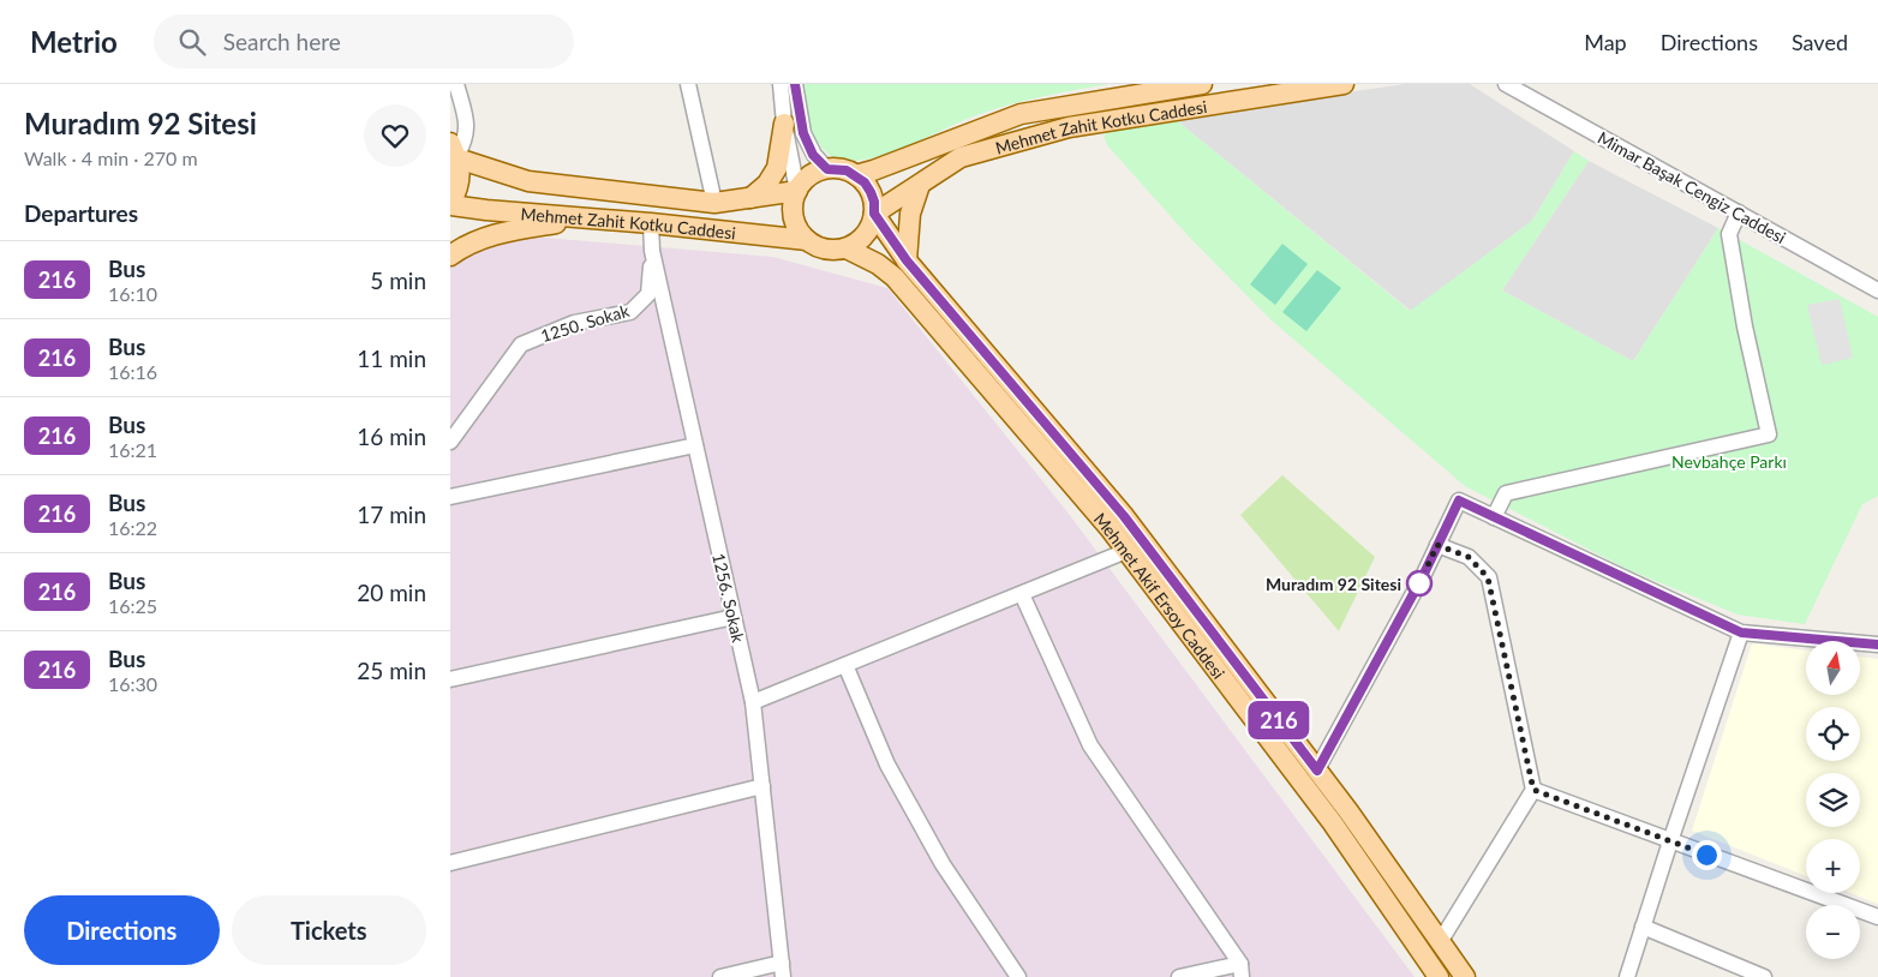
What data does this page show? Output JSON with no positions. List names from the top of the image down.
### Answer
{
  "streets": {
    "main road": ["Mehmet Zahit Kotku Caddesi", "Mehmet Akif Ersoy Caddesi"],
    "street": ["Mimar Başak Cengiz Caddesi", "1250. Sokak", "1256. Sokak"]
  },
  "crossings": [
    ["Mehmet Zahit Kotku Caddesi", "Mehmet Akif Ersoy Caddesi"],
    ["Mehmet Zahit Kotku Caddesi", "1256. Sokak"],
    ["1250. Sokak", "1256. Sokak"]
  ],
  "parks": ["Nevbahçe Parkı"],
  "places": ["Muradım 92 Sitesi"],
  "lines": ["bus line 216"],
  "north": "top",
  "page": {
    "header": "Metrio",
    "search": "Search here",
    "nav": ["Map", "Directions", "Saved"],
    "heading": [
      ["Muradım 92 Sitesi", "Walk · 4 min · 270 m"],
      "Departures"
    ],
    "on_map": "216",
    "list": [
      {
        "mark": "216",
        "name": "Bus",
        "note": "16:10",
        "value": "5 min"
      },
      {
        "mark": "216",
        "name": "Bus",
        "note": "16:16",
        "value": "11 min"
      },
      {
        "mark": "216",
        "name": "Bus",
        "note": "16:21",
        "value": "16 min"
      },
      {
        "mark": "216",
        "name": "Bus",
        "note": "16:22",
        "value": "17 min"
      },
      {
        "mark": "216",
        "name": "Bus",
        "note": "16:25",
        "value": "20 min"
      },
      {
        "mark": "216",
        "name": "Bus",
        "note": "16:30",
        "value": "25 min"
      }
    ],
    "map_buttons": ["+", "−"],
    "buttons": ["Directions", "Tickets"]
  }
}
